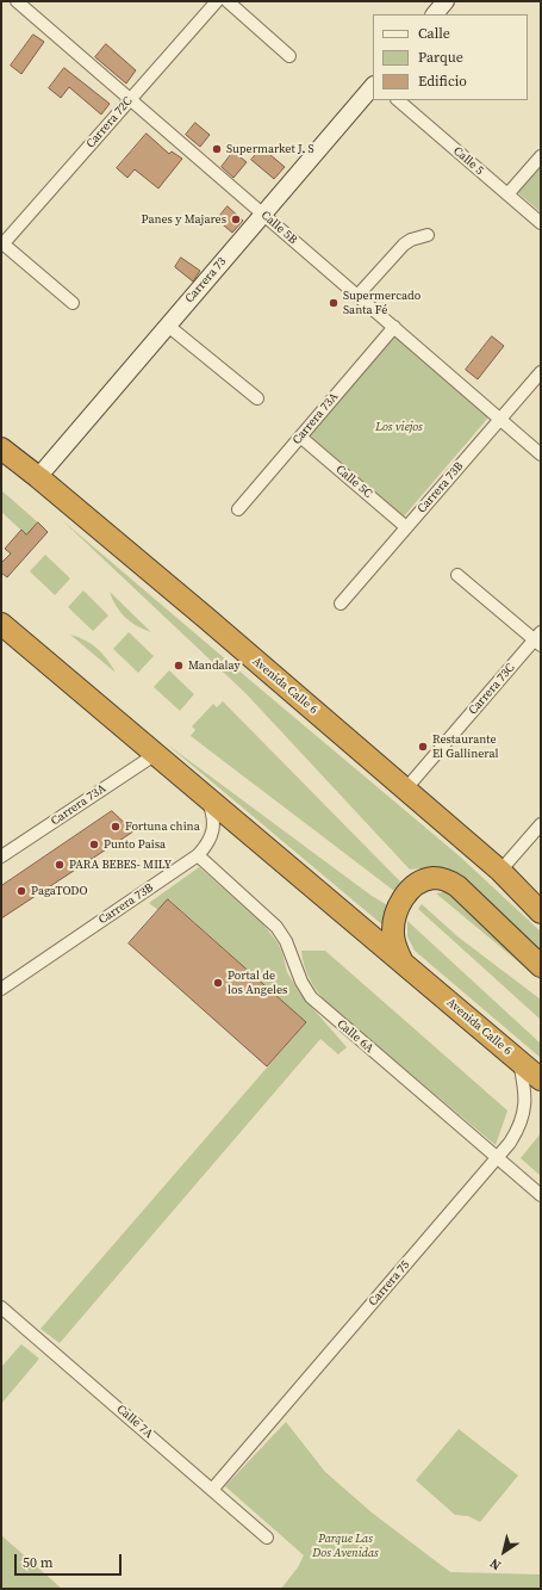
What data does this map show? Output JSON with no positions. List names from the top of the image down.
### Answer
{
  "streets": {
    "highway": ["Avenida Calle 6"],
    "street": [
      "Carrera 72C",
      "Calle 5",
      "Calle 5B",
      "Carrera 73",
      "Carrera 73A",
      "Calle 5C",
      "Carrera 73B",
      "Carrera 73C",
      "Calle 6A",
      "Carrera 75",
      "Calle 7A"
    ]
  },
  "crossings": [
    ["Carrera 72C", "Calle 5B"],
    ["Calle 5B", "Carrera 73"],
    ["Calle 5B", "Carrera 73A"],
    ["Calle 5B", "Carrera 73B"],
    ["Carrera 73", "Avenida Calle 6"],
    ["Carrera 73A", "Calle 5C"],
    ["Carrera 73A", "Avenida Calle 6"],
    ["Calle 5C", "Carrera 73B"],
    ["Carrera 73B", "Avenida Calle 6"],
    ["Carrera 73B", "Calle 6A"],
    ["Avenida Calle 6", "Carrera 73C"],
    ["Avenida Calle 6", "Carrera 75"],
    ["Calle 6A", "Carrera 75"],
    ["Carrera 75", "Calle 7A"]
  ],
  "parks": ["Los viejos", "Parque Las Dos Avenidas"],
  "places": [
    "Supermarket J. S",
    "Panes y Majares",
    "Supermercado Santa Fé",
    "Mandalay",
    "Restaurante El Gallineral",
    "Fortuna china",
    "Punto Paisa",
    "PARA BEBES- MILY",
    "PagaTODO",
    "Portal de los Angeles"
  ],
  "legend": ["Calle", "Parque", "Edificio"],
  "scale_bar": "50 m",
  "north": "bottom left"
}
